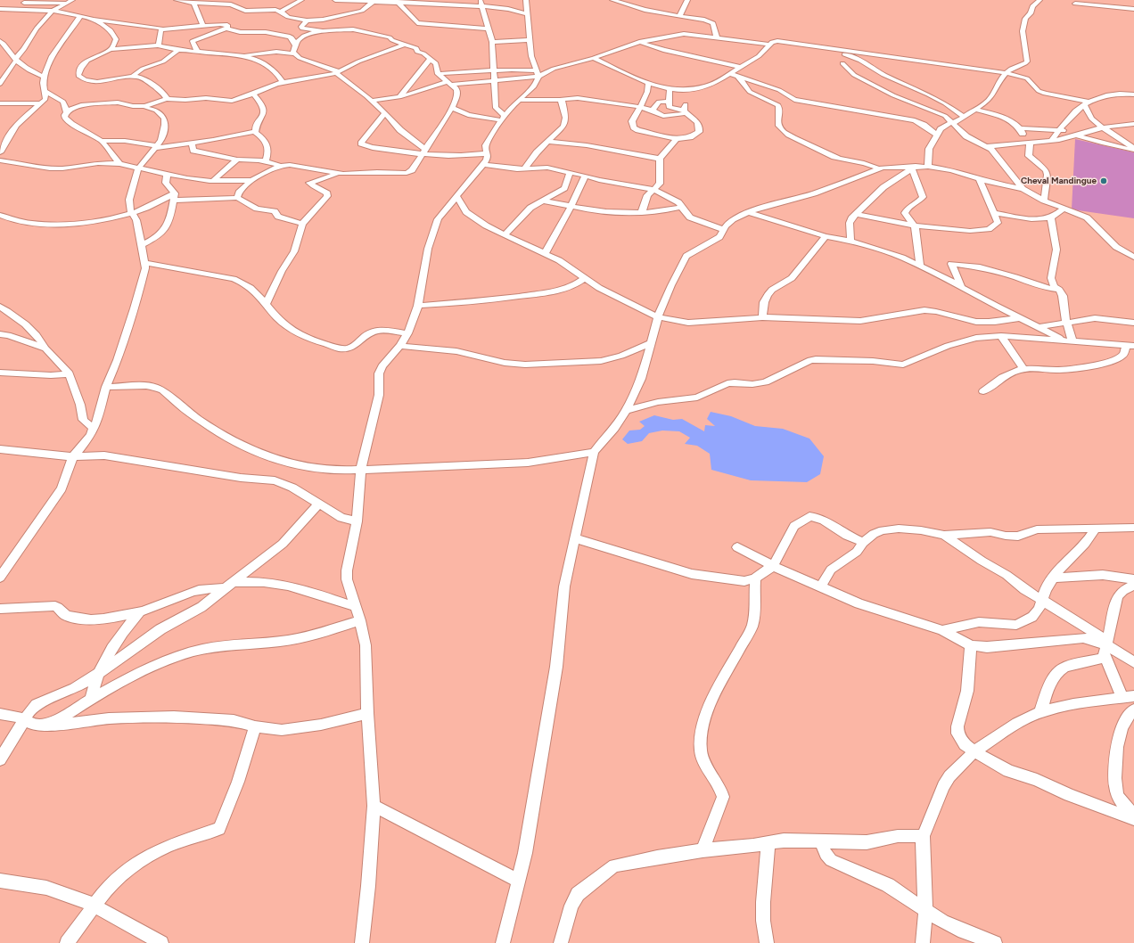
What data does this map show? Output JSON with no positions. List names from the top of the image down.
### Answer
{
  "places": ["Cheval Mandingue"]
}
